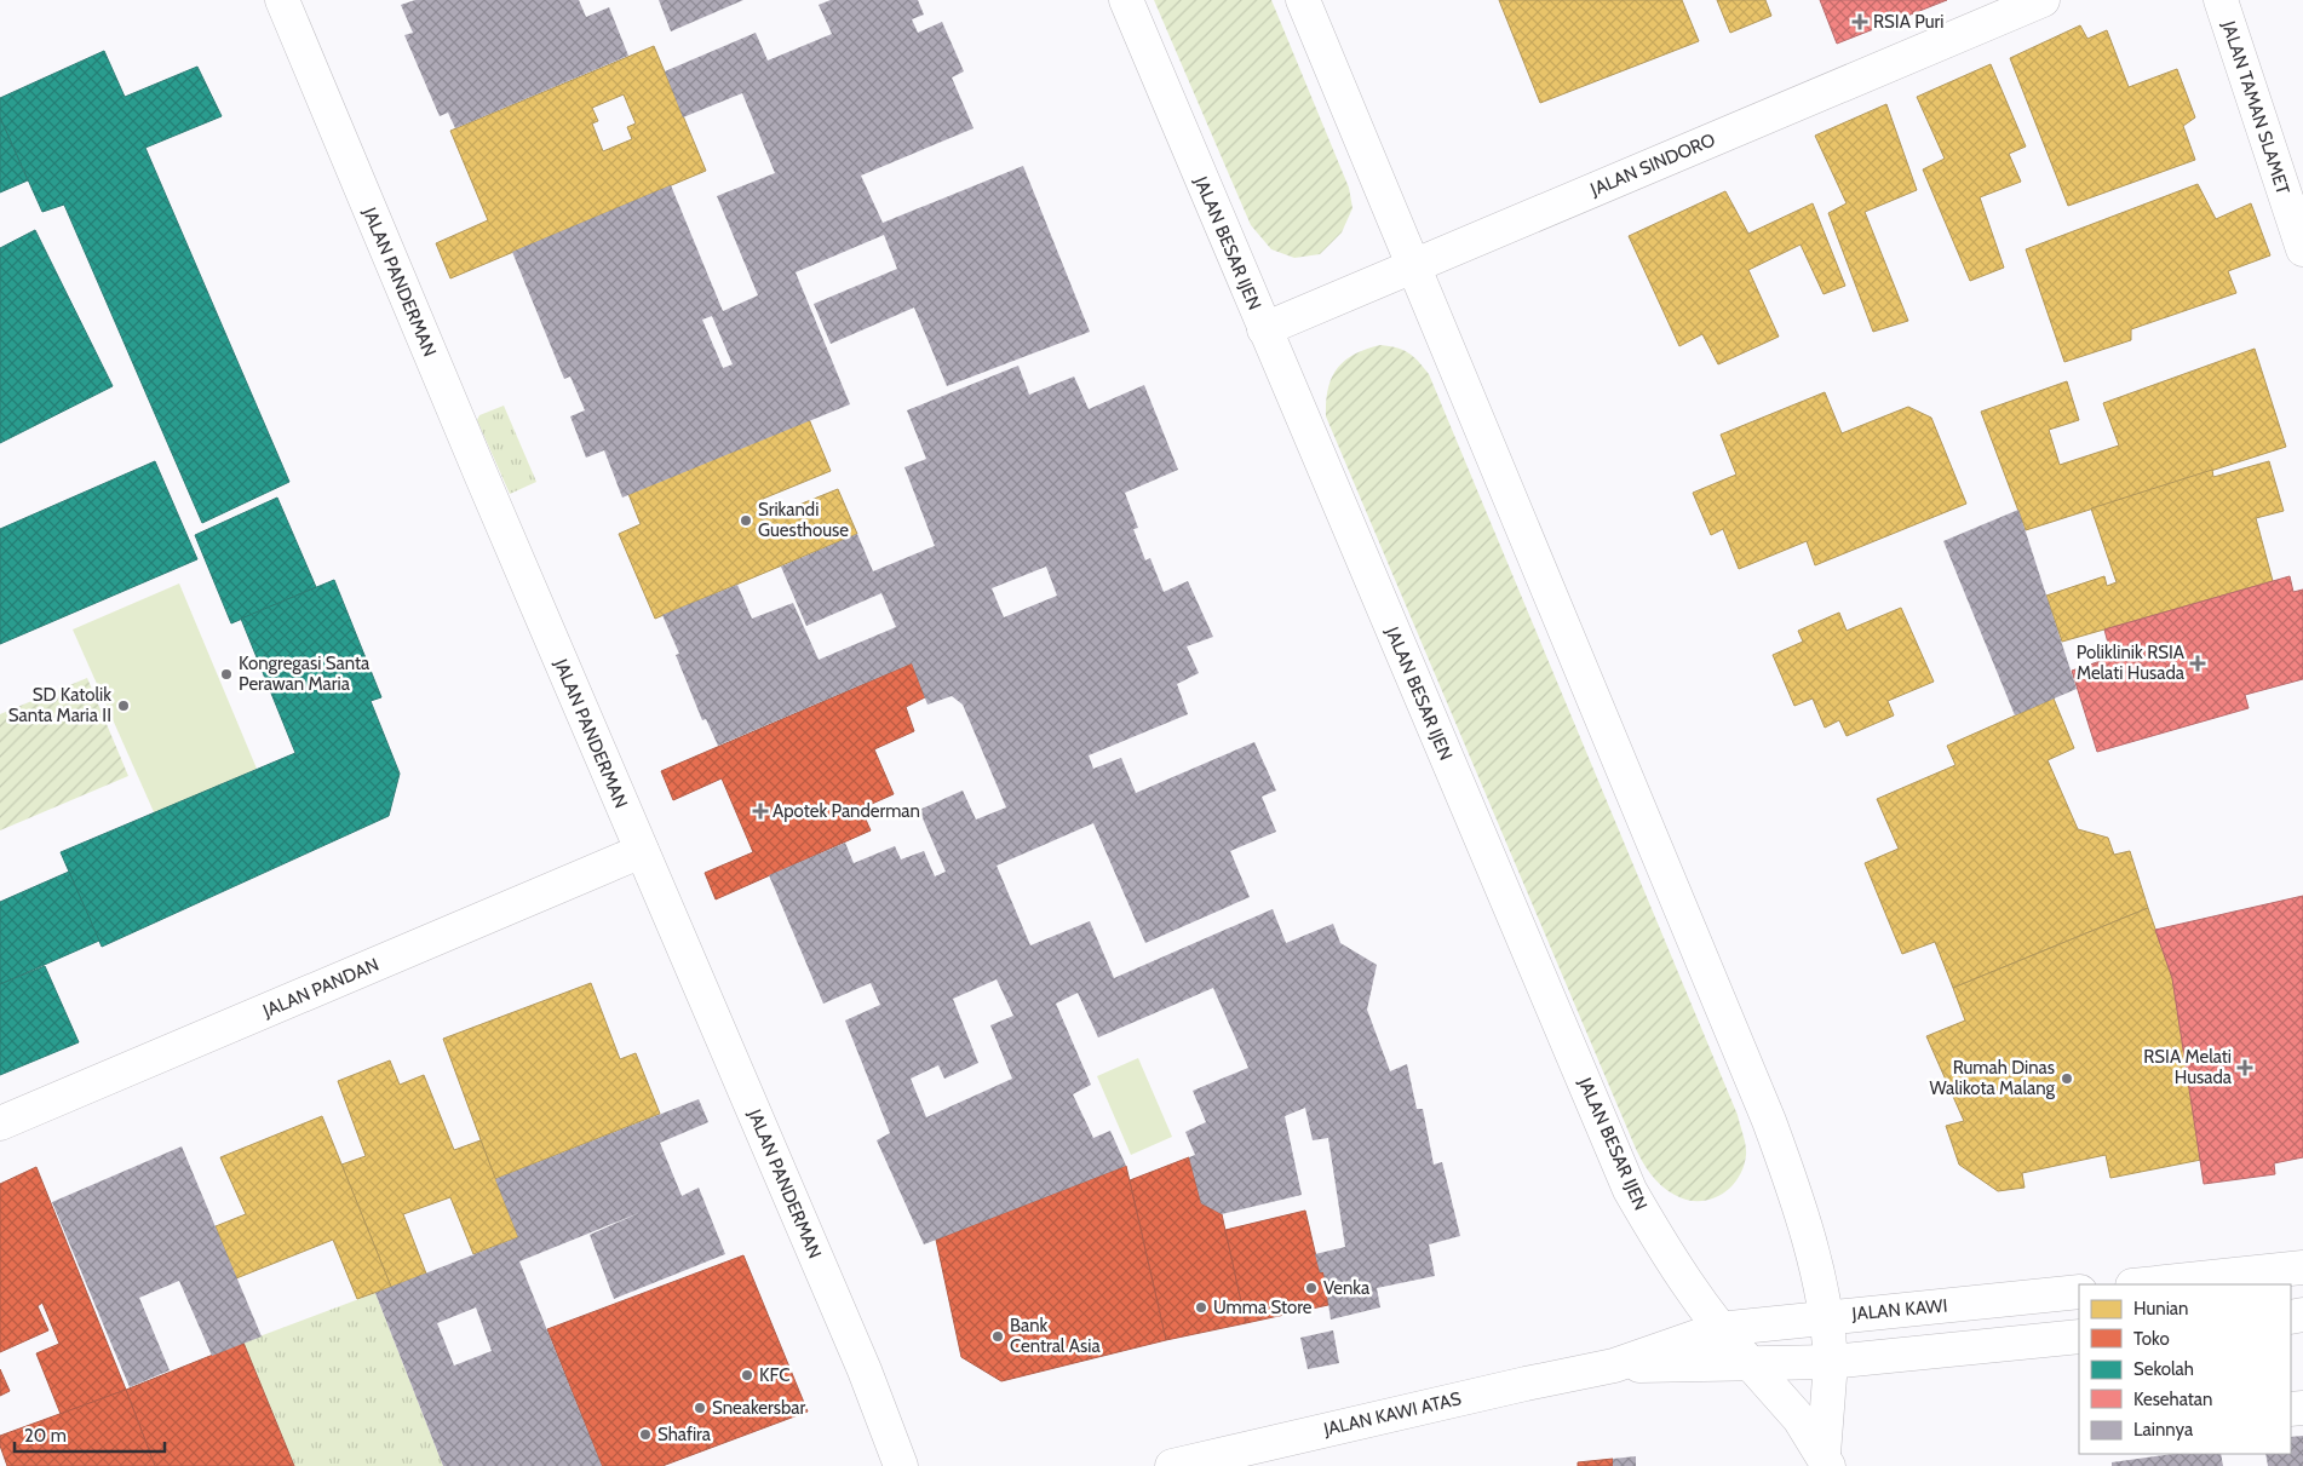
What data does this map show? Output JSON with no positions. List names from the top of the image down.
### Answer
{
  "streets": {
    "main road": [
      "JALAN TAMAN SLAMET",
      "JALAN SINDORO",
      "JALAN BESAR IJEN",
      "JALAN PANDERMAN",
      "JALAN PANDAN",
      "JALAN KAWI",
      "JALAN KAWI ATAS"
    ]
  },
  "crossings": [
    ["JALAN SINDORO", "JALAN BESAR IJEN"],
    ["JALAN BESAR IJEN", "JALAN KAWI"],
    ["JALAN BESAR IJEN", "JALAN KAWI ATAS"],
    ["JALAN PANDERMAN", "JALAN PANDAN"],
    ["JALAN KAWI", "JALAN KAWI ATAS"]
  ],
  "places": {
    "health": [
      "RSIA Puri",
      "Poliklinik RSIA Melati Husada",
      "Apotek Panderman",
      "RSIA Melati Husada"
    ],
    "other": [
      "Srikandi Guesthouse",
      "Kongregasi Santa Perawan Maria",
      "SD Katolik Santa Maria II",
      "Rumah Dinas Walikota Malang",
      "Venka",
      "Umma Store",
      "Bank Central Asia",
      "KFC",
      "Sneakersbar",
      "Shafira"
    ]
  },
  "legend": [
    "Hunian",
    "Toko",
    "Sekolah",
    "Kesehatan",
    "Lainnya"
  ],
  "scale_bar": "20 m"
}
